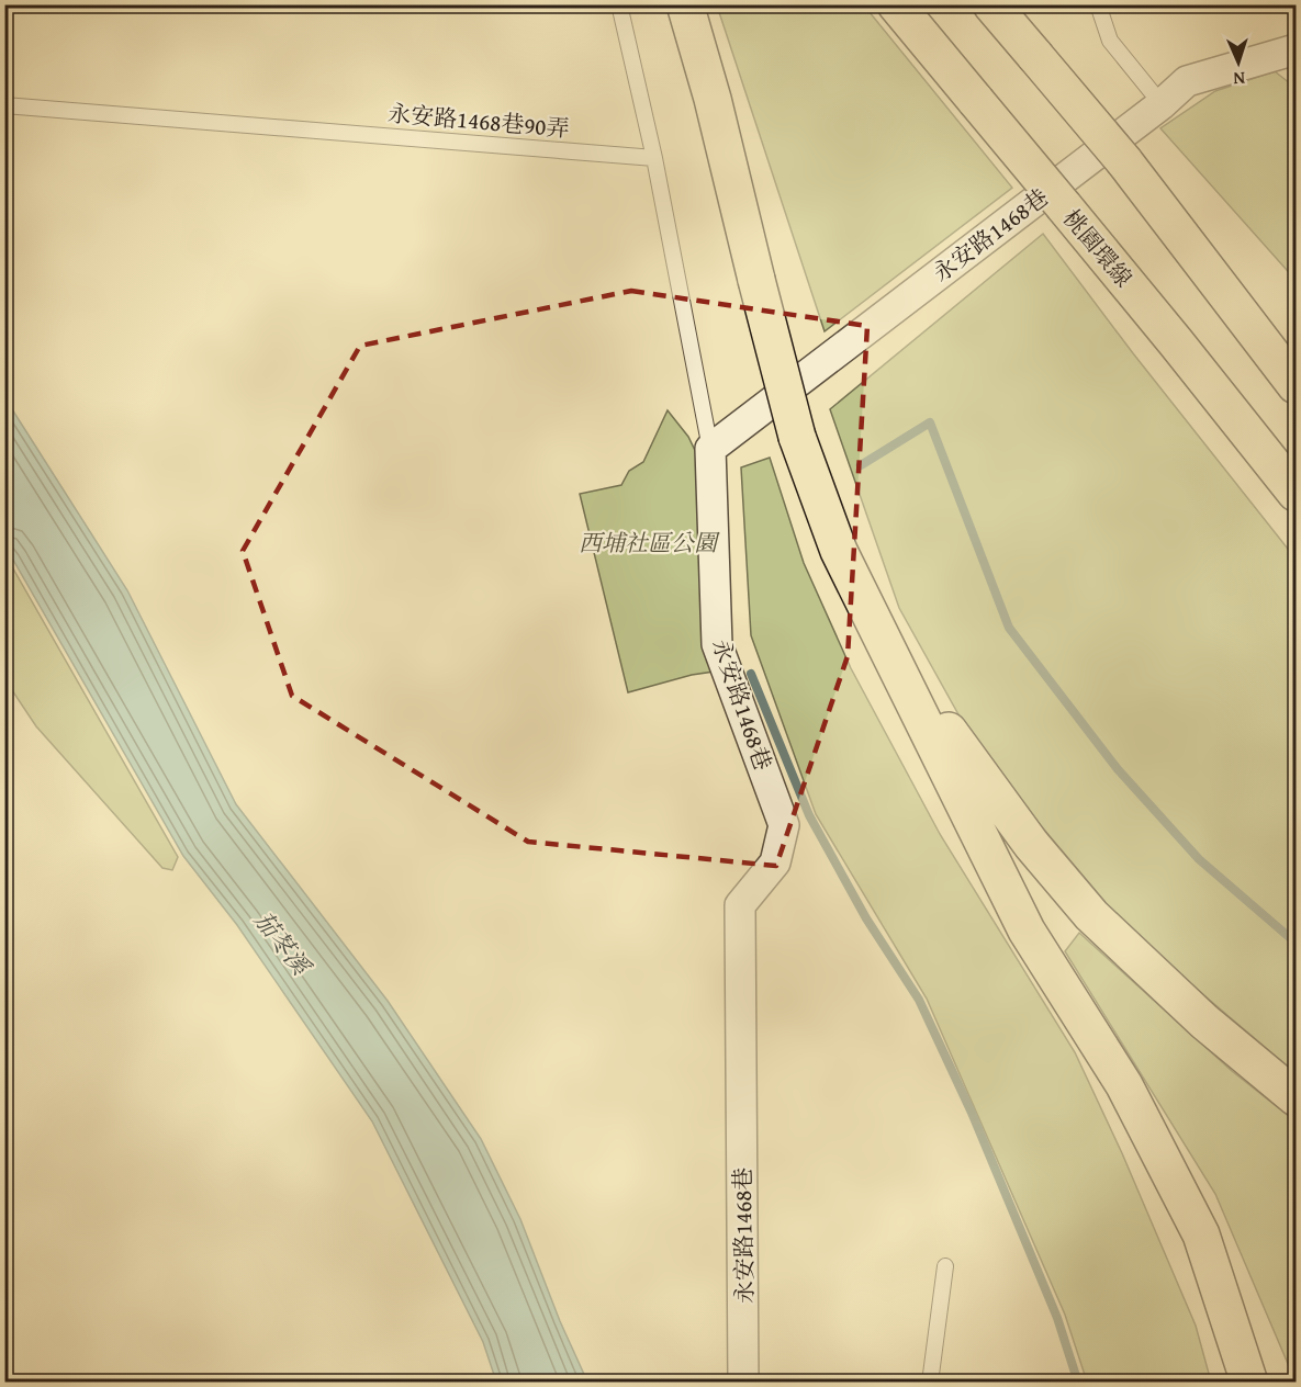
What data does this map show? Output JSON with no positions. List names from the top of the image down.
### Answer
{
  "streets": {
    "highway": ["桃園環線"],
    "street": ["永安路1468巷"],
    "lane": ["永安路1468巷90弄"]
  },
  "water": ["茄苳溪"],
  "parks": ["西埔社區公園"],
  "north": "bottom"
}
